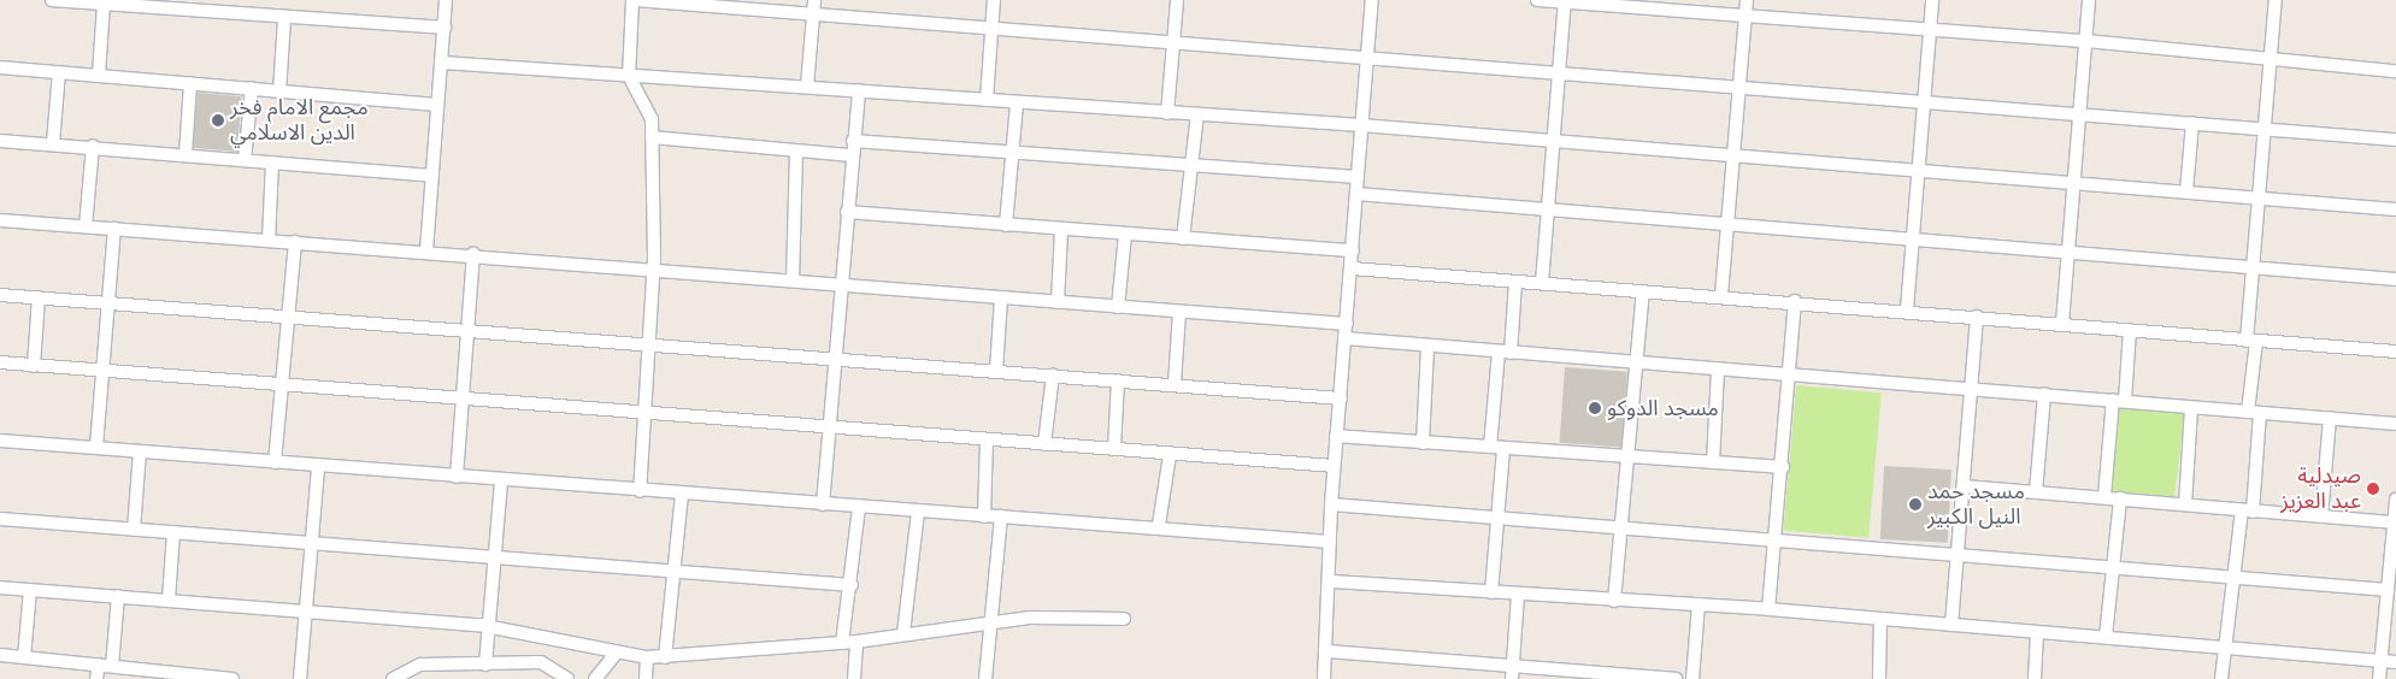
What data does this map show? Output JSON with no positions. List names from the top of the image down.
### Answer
{
  "places": [
    "مجمع الامام فخر الدين الاسلامي",
    "مسجد الدوكو",
    "صيدلية عبد العزيز",
    "مسجد حمد النيل الكبير"
  ]
}
